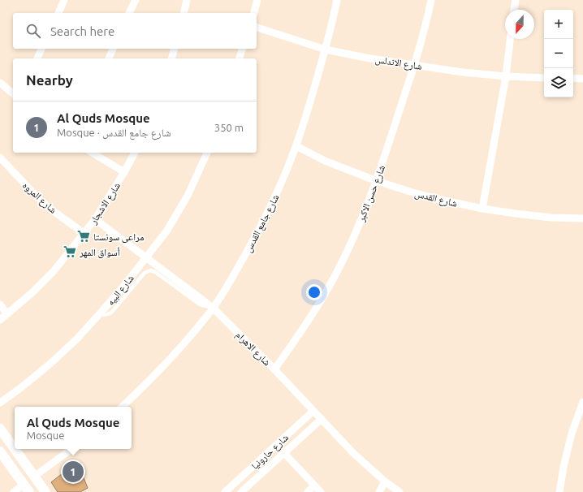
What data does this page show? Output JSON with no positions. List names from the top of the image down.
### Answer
{
  "streets": {
    "street": [
      "شارع الاندلس",
      "شارع حسن الاكبر",
      "شارع المروه",
      "شارع القدس",
      "شارع الاشجار",
      "شارع جامع القدس",
      "شارع البيه",
      "شارع الاهرام",
      "شارع حارونيا"
    ]
  },
  "crossings": [
    ["شارع الاندلس", "شارع حسن الاكبر"],
    ["شارع الاندلس", "شارع جامع القدس"],
    ["شارع حسن الاكبر", "شارع القدس"],
    ["شارع حسن الاكبر", "شارع الاهرام"],
    ["شارع المروه", "شارع الاشجار"],
    ["شارع القدس", "شارع جامع القدس"],
    ["شارع الاشجار", "شارع الاهرام"],
    ["شارع جامع القدس", "شارع الاهرام"],
    ["شارع البيه", "شارع الاهرام"],
    ["شارع الاهرام", "شارع حارونيا"]
  ],
  "places": {
    "supermarket": ["مراعى سونستا", "أسواق المهر"]
  },
  "north": "bottom",
  "page": {
    "map_buttons": ["+", "−"],
    "search": "Search here",
    "heading": "Nearby",
    "list": [
      {
        "mark": "1",
        "name": "Al Quds Mosque",
        "note": "Mosque · شارع جامع القدس",
        "value": "350 m"
      }
    ],
    "popup": ["Al Quds Mosque", "Mosque"],
    "pins": "1"
  }
}
